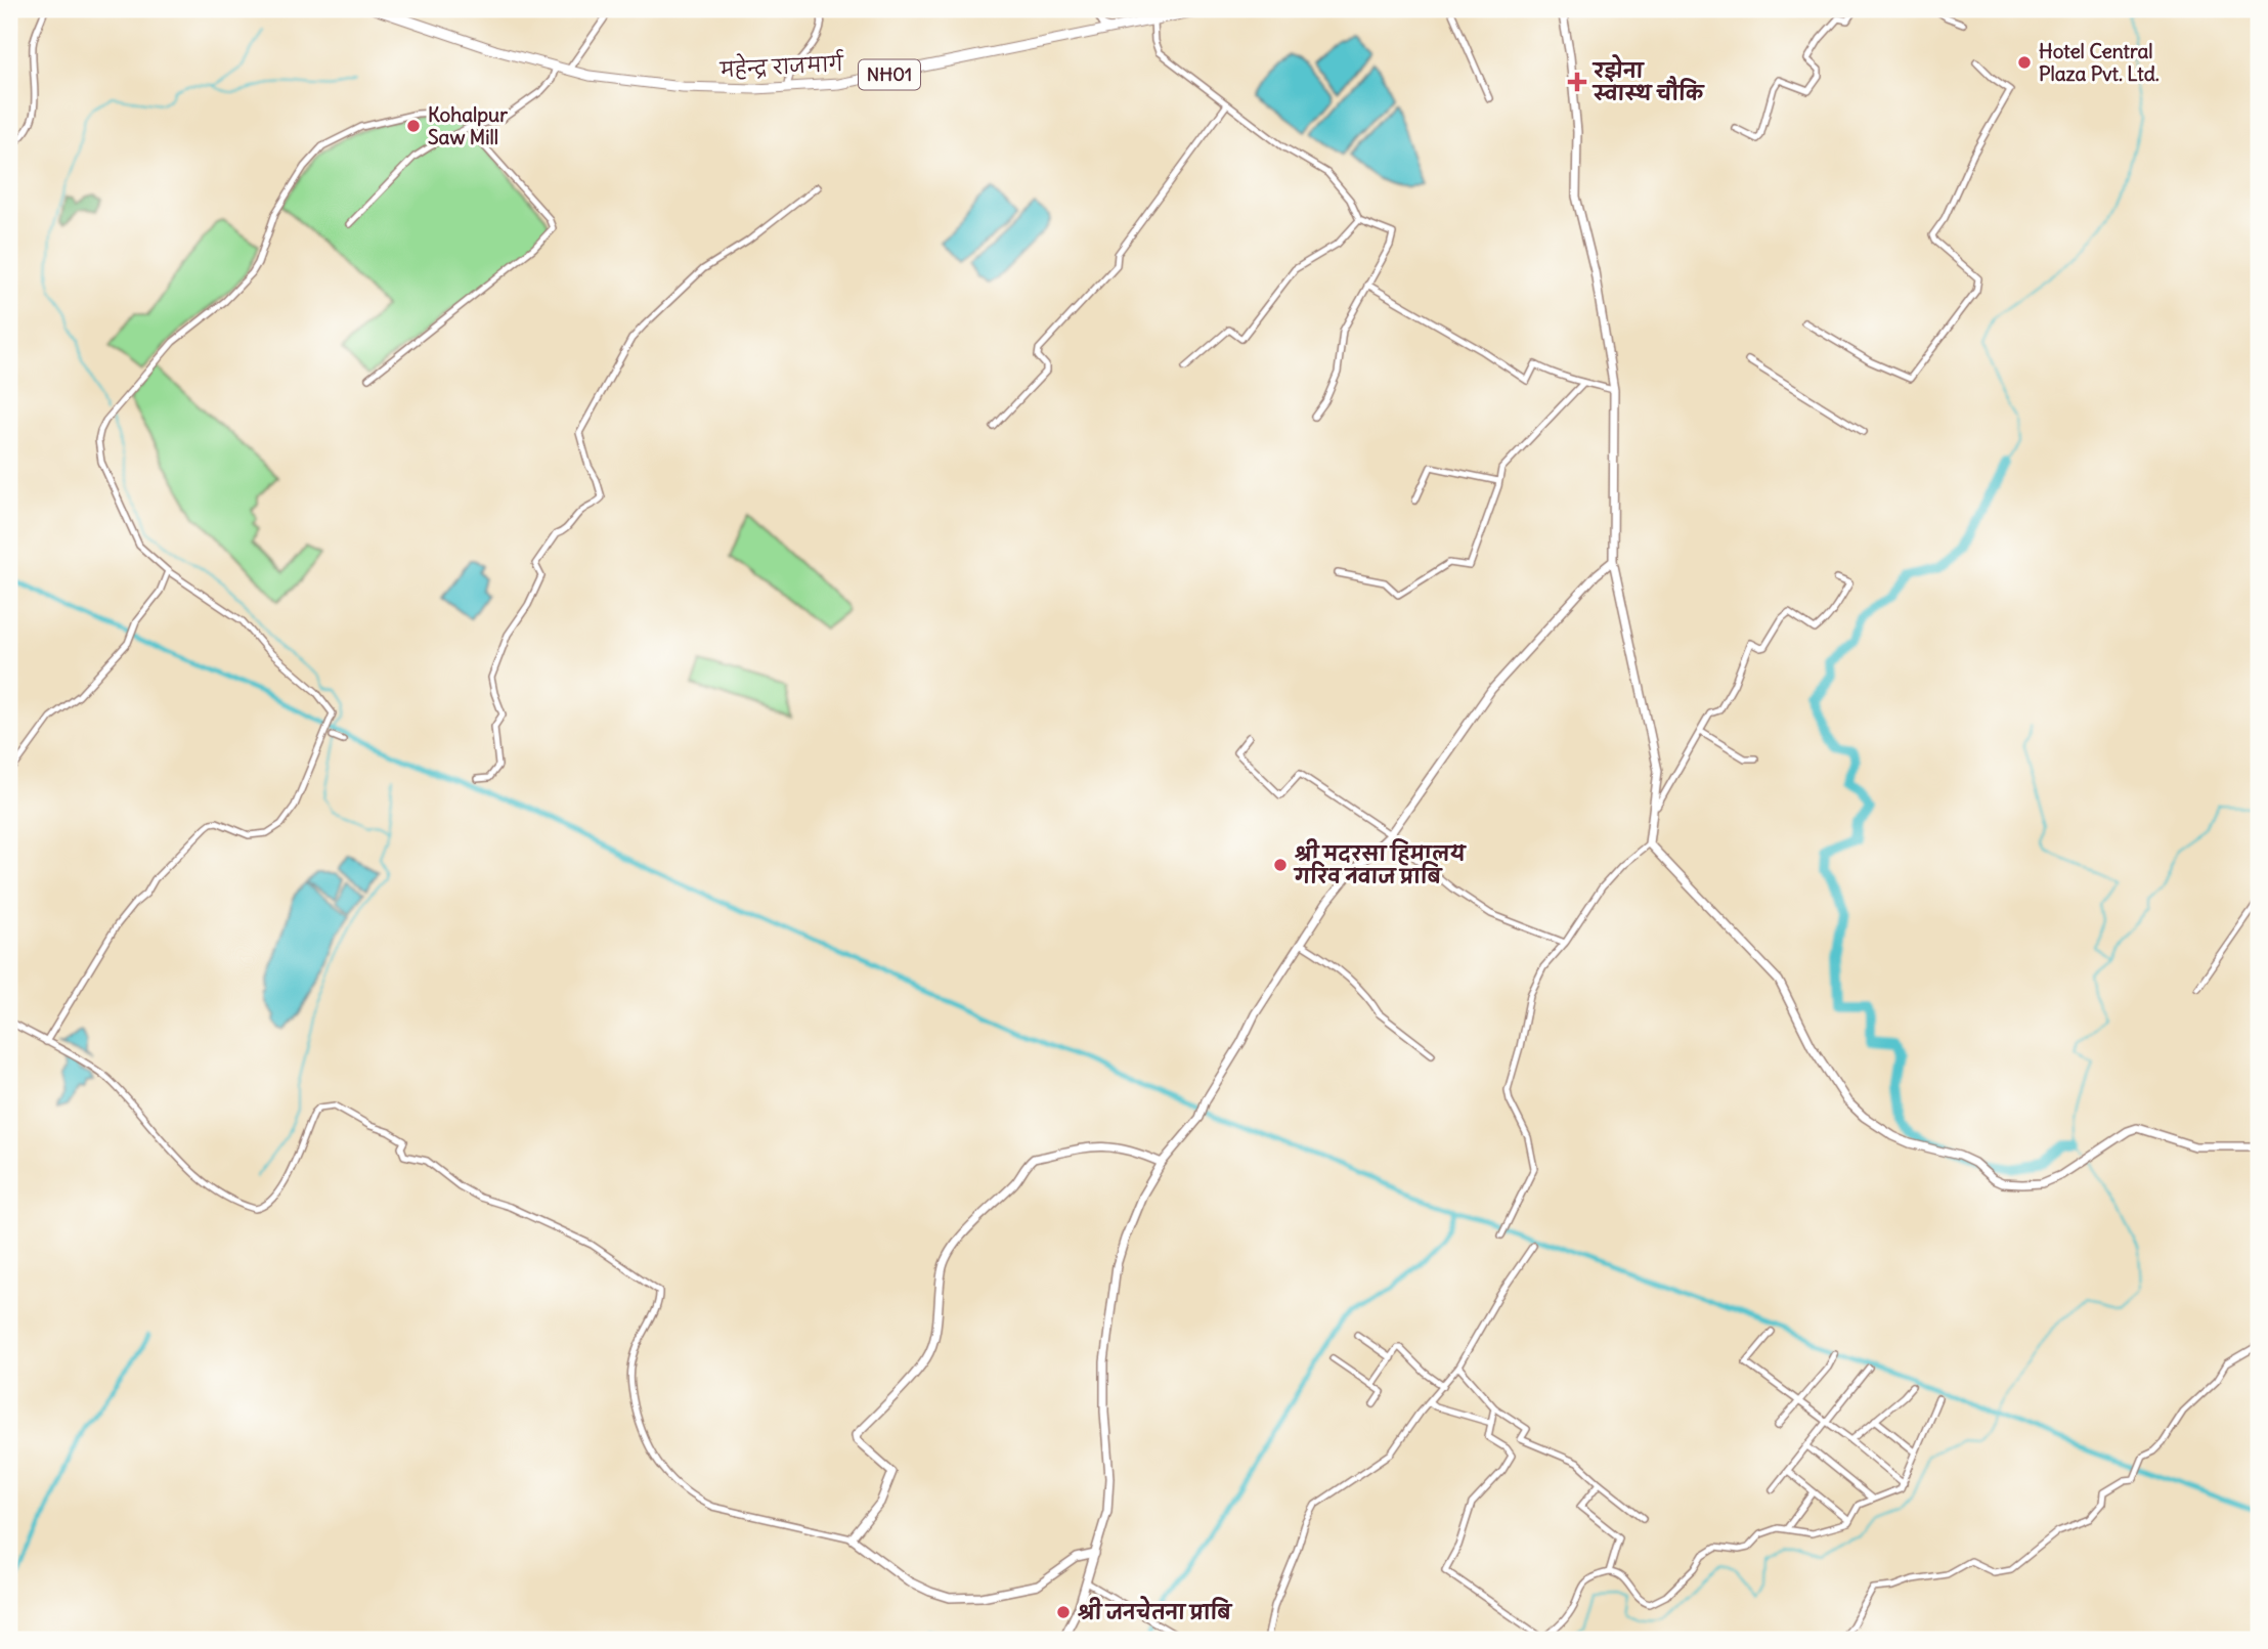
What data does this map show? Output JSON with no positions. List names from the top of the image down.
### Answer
{
  "streets": {
    "highway": ["महेन्द्र राजमार्ग", "NH01"]
  },
  "crossings": [
    ["महेन्द्र राजमार्ग", "NH01"]
  ],
  "places": {
    "other": [
      "Hotel Central Plaza Pvt. Ltd.",
      "Kohalpur Saw Mill",
      "श्री मदरसा हिमालय गरिव नवाज प्राबि",
      "श्री जनचेतना प्राबि"
    ],
    "health": ["रझेना स्वास्थ चौकि"]
  }
}
